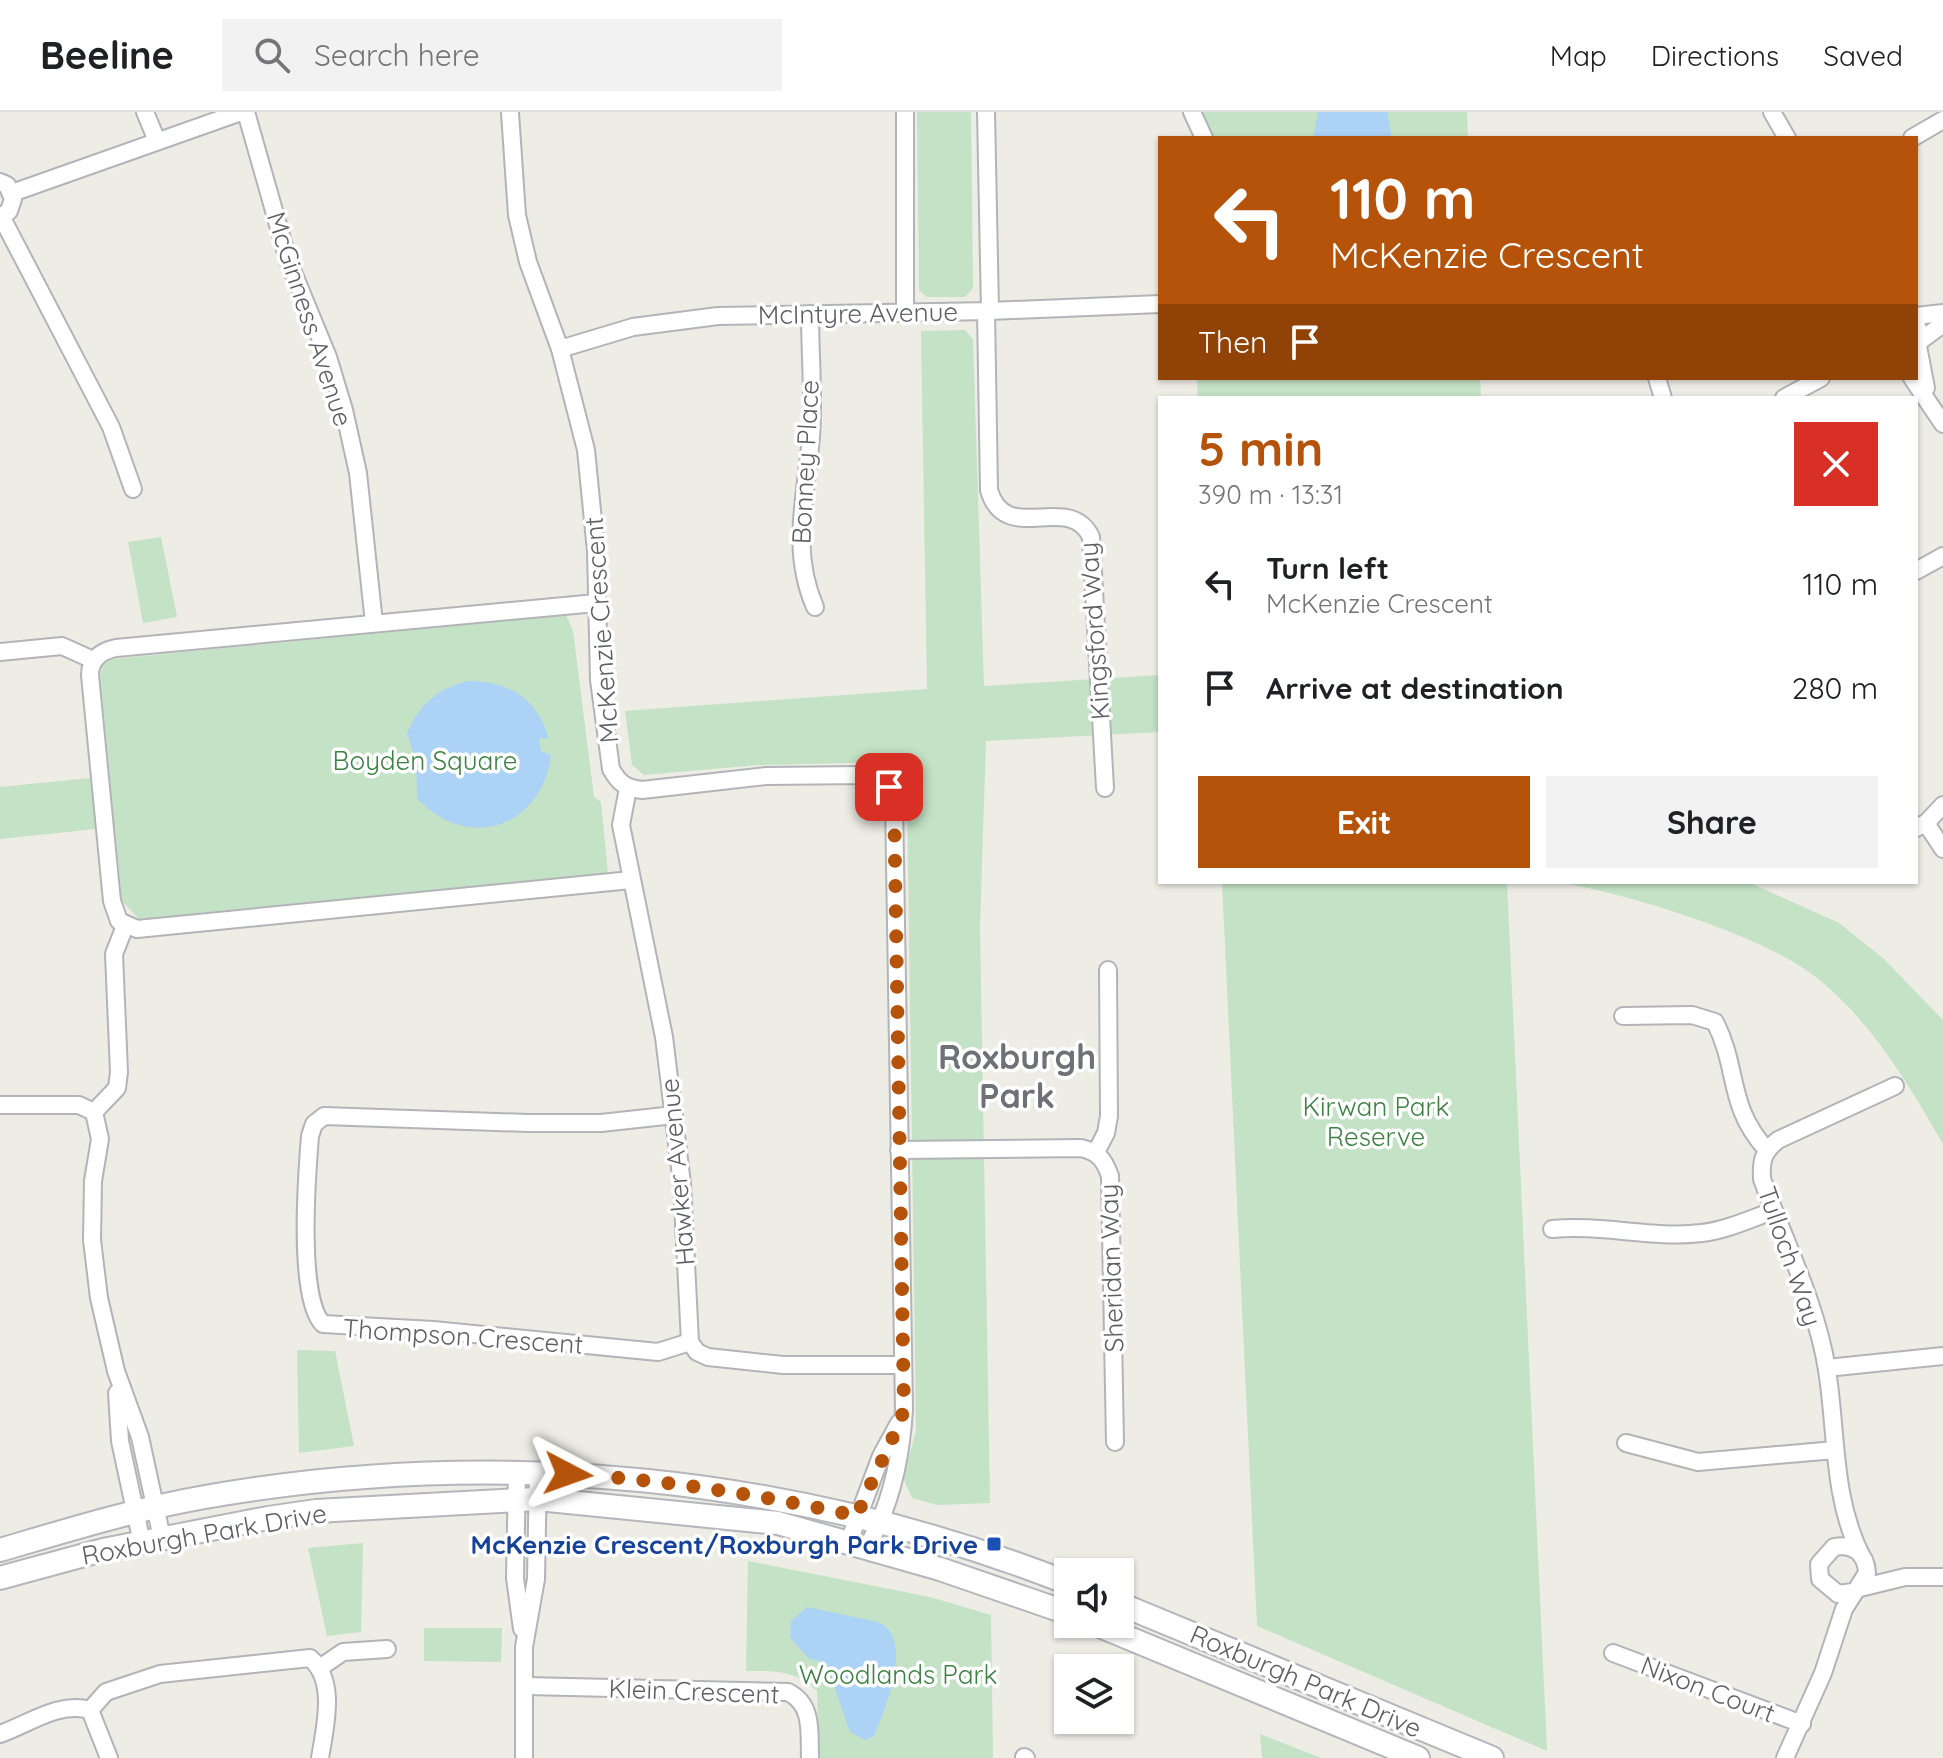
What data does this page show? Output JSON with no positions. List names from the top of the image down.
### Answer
{
  "streets": {
    "street": [
      "McIntyre Avenue",
      "McGinness Avenue",
      "Bonney Place",
      "McKenzie Crescent",
      "Kingsford Way",
      "Hawker Avenue",
      "Tulloch Way",
      "Sheridan Way",
      "Thompson Crescent",
      "Roxburgh Park Drive",
      "Nixon Court",
      "Klein Crescent"
    ]
  },
  "crossings": [
    ["McIntyre Avenue", "Bonney Place"],
    ["McIntyre Avenue", "McKenzie Crescent"],
    ["McIntyre Avenue", "Kingsford Way"],
    ["McKenzie Crescent", "Hawker Avenue"],
    ["Hawker Avenue", "Thompson Crescent"]
  ],
  "districts": ["Roxburgh Park"],
  "parks": ["Boyden Square", "Kirwan Park Reserve", "Woodlands Park"],
  "places": {
    "transit": ["McKenzie Crescent/Roxburgh Park Drive"]
  },
  "page": {
    "header": "Beeline",
    "search": "Search here",
    "nav": ["Map", "Directions", "Saved"],
    "turn": ["110 m", "McKenzie Crescent"],
    "then": "Then",
    "heading": ["5 min", "390 m · 13:31"],
    "list": [
      {
        "name": "Turn left",
        "note": "McKenzie Crescent",
        "value": "110 m"
      },
      {
        "name": "Arrive at destination",
        "value": "280 m"
      }
    ],
    "buttons": ["Exit", "Share"]
  }
}
